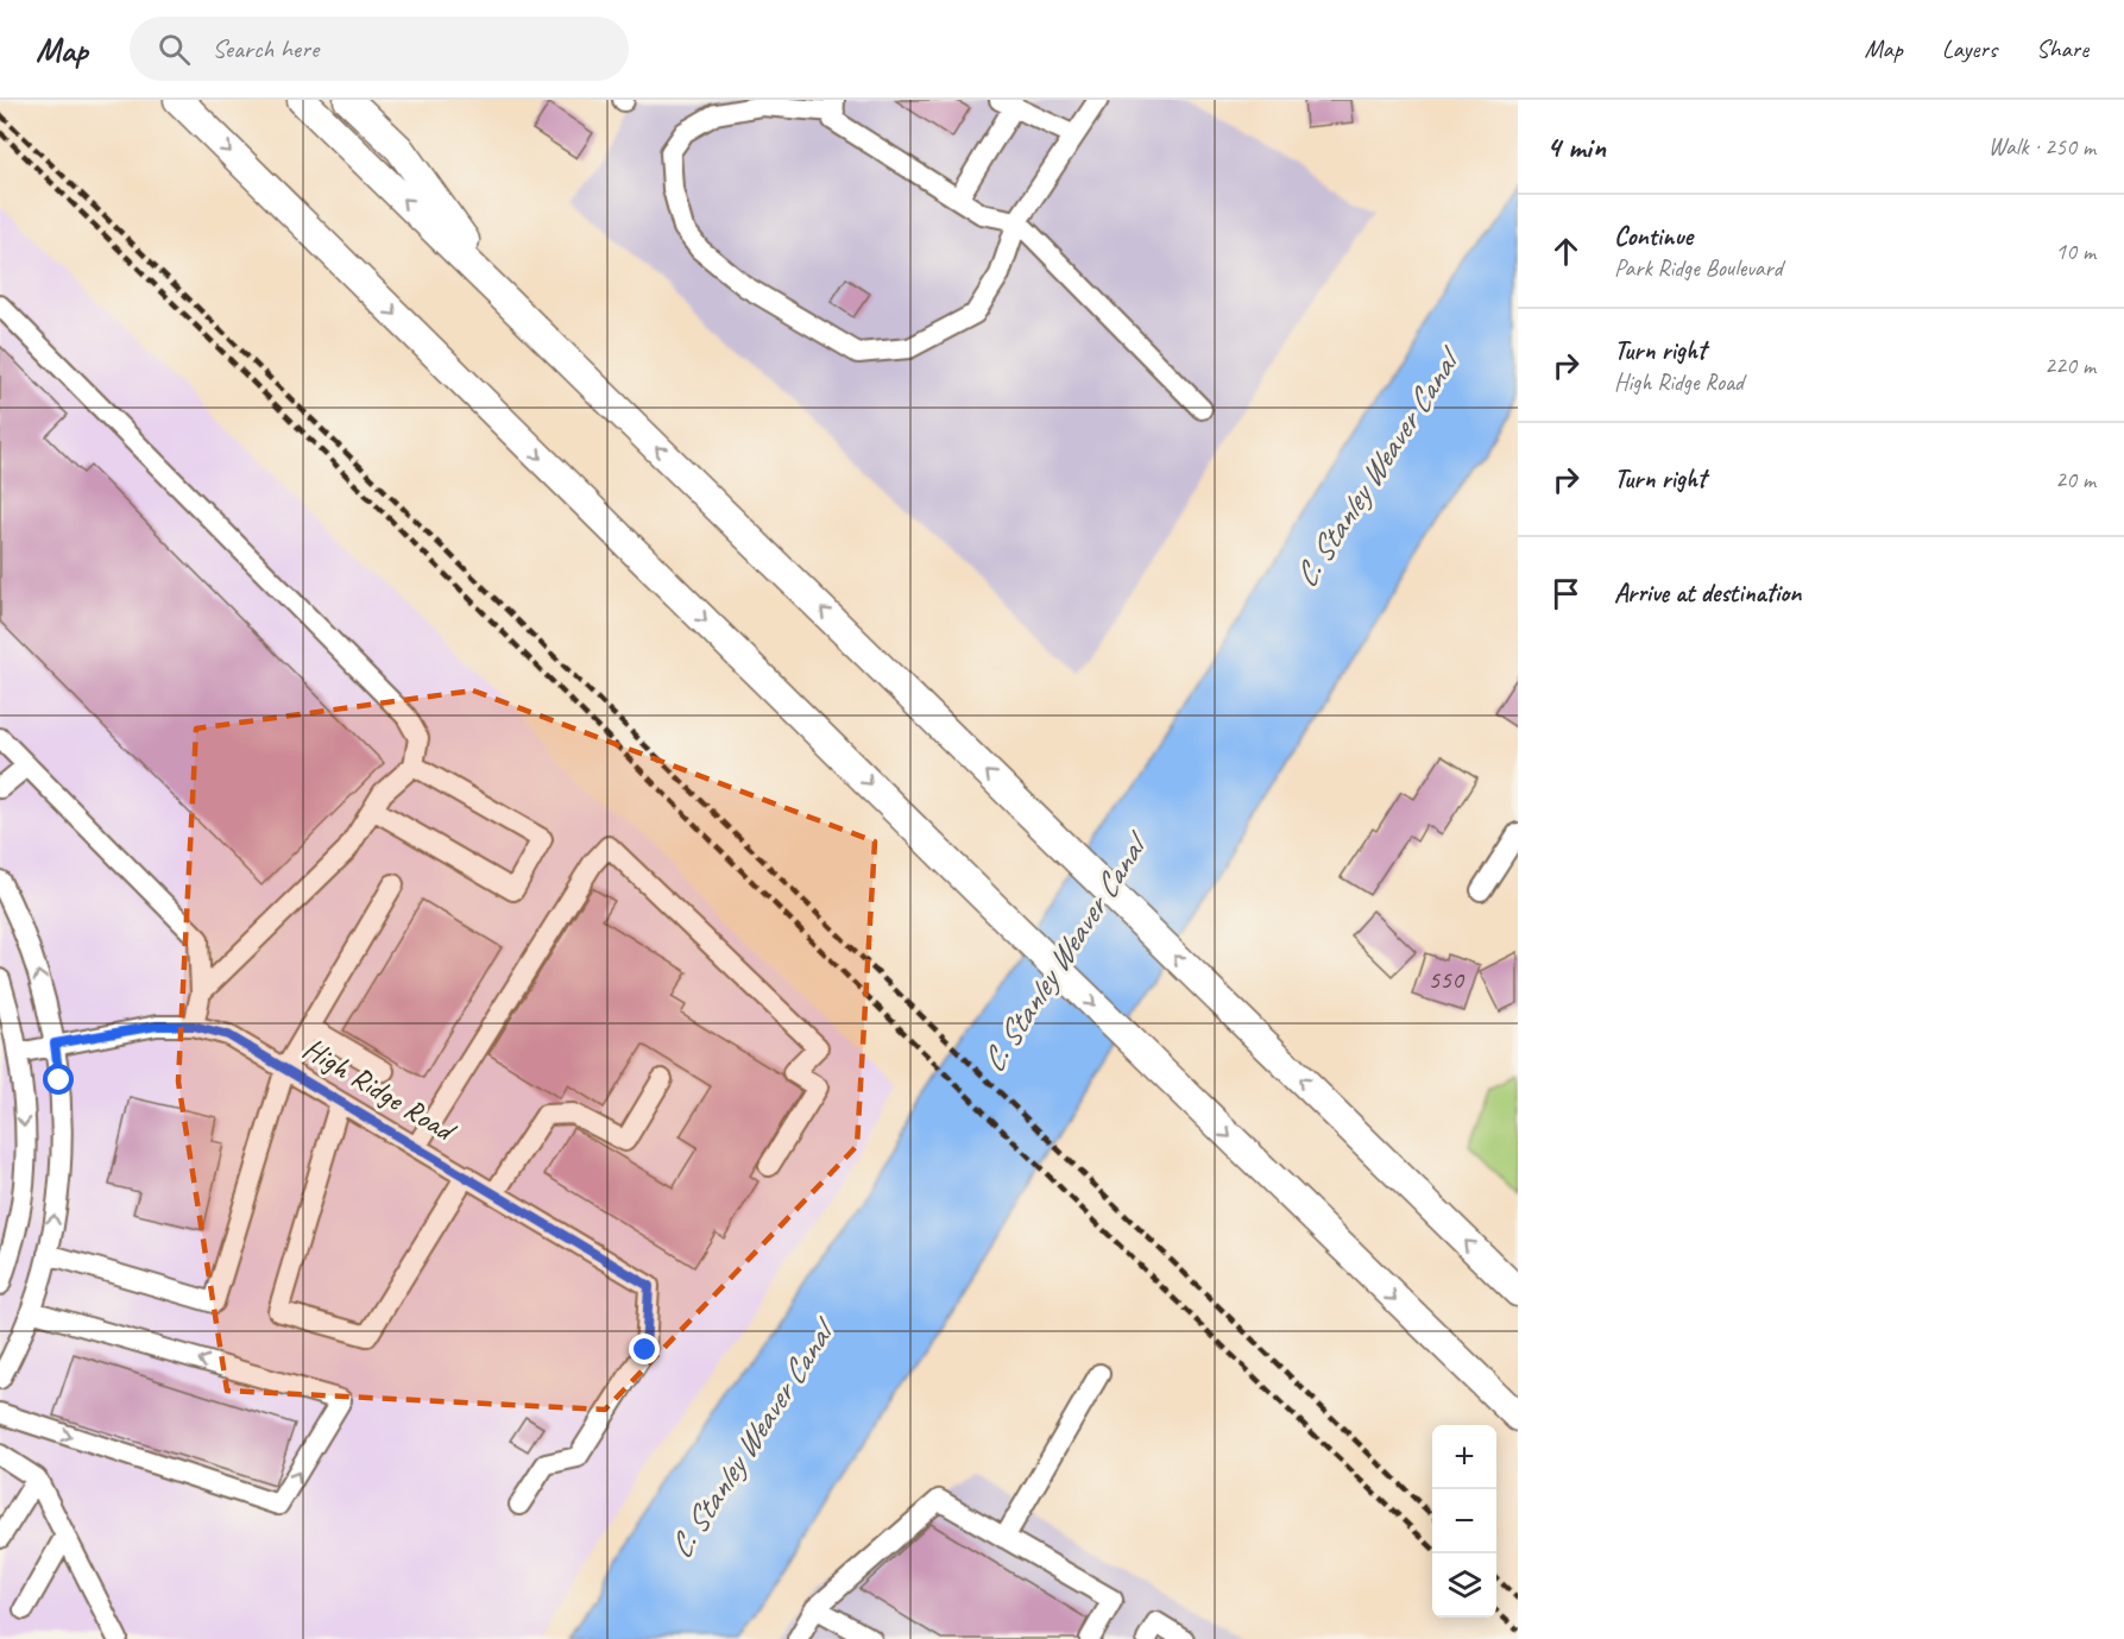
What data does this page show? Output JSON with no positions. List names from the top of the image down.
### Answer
{
  "streets": {
    "street": ["High Ridge Road"]
  },
  "water": ["C. Stanley Weaver Canal"],
  "house_numbers": ["550"],
  "page": {
    "header": "Map",
    "search": "Search here",
    "nav": ["Map", "Layers", "Share"],
    "heading": ["4 min", "Walk · 250 m"],
    "list": [
      ["Continue", "Park Ridge Boulevard", "10 m"],
      ["Turn right", "High Ridge Road", "220 m"],
      ["Turn right", "20 m"],
      "Arrive at destination"
    ],
    "map_buttons": ["+", "−"]
  }
}
